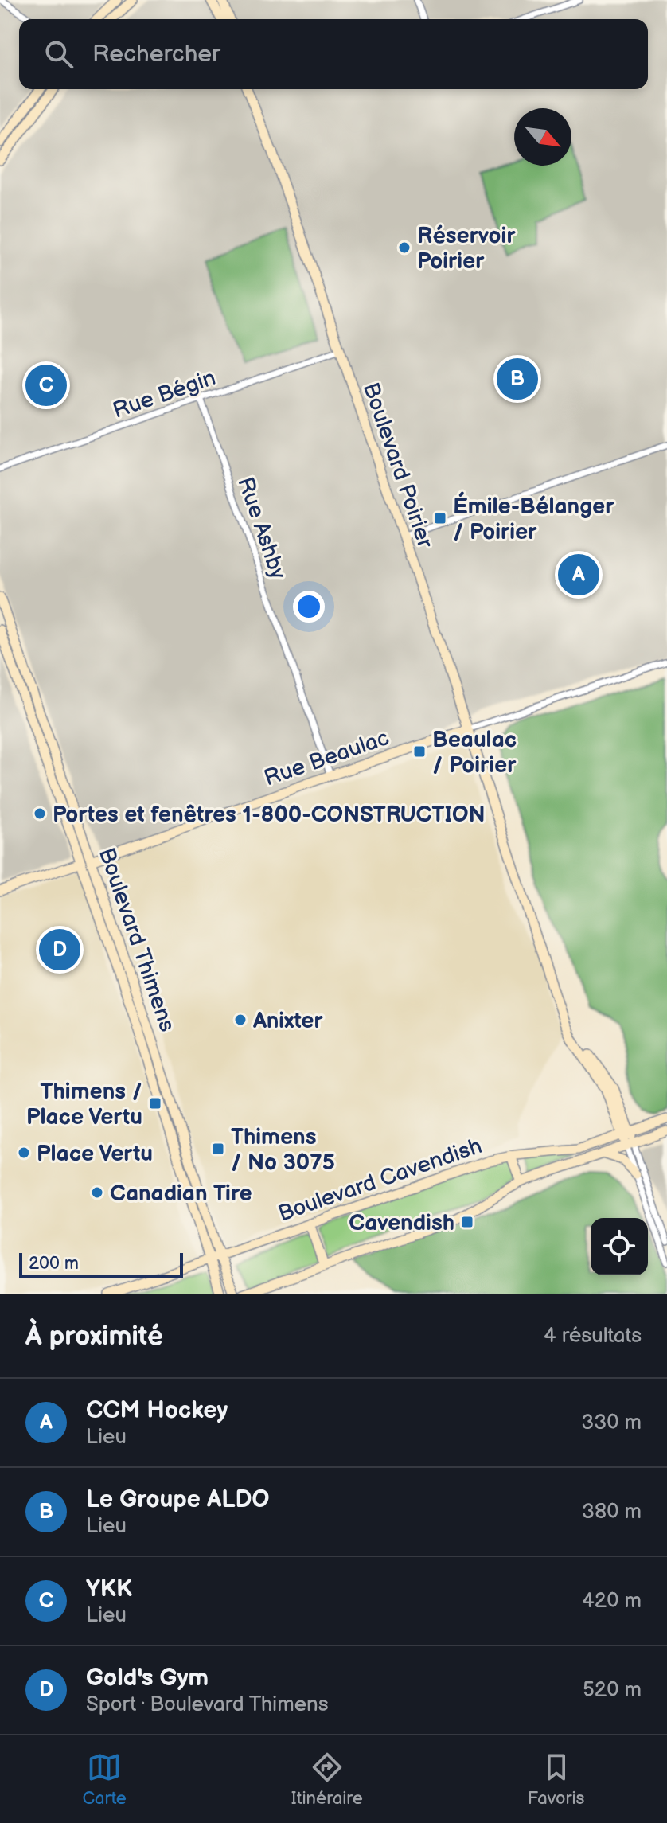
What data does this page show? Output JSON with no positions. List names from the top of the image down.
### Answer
{
  "streets": {
    "street": [
      "Rue Bégin",
      "Boulevard Poirier",
      "Rue Ashby",
      "Rue Beaulac",
      "Boulevard Thimens",
      "Boulevard Cavendish"
    ]
  },
  "crossings": [
    ["Rue Bégin", "Boulevard Poirier"],
    ["Rue Bégin", "Rue Ashby"],
    ["Boulevard Poirier", "Rue Beaulac"],
    ["Boulevard Poirier", "Boulevard Cavendish"],
    ["Rue Ashby", "Rue Beaulac"],
    ["Rue Beaulac", "Boulevard Thimens"],
    ["Boulevard Thimens", "Boulevard Cavendish"]
  ],
  "places": {
    "other": [
      "Réservoir Poirier",
      "Portes et fenêtres 1-800-CONSTRUCTION",
      "Anixter",
      "Place Vertu",
      "Canadian Tire"
    ],
    "transit": [
      "Émile-Bélanger / Poirier",
      "Beaulac / Poirier",
      "Thimens / Place Vertu",
      "Thimens / No 3075",
      "Cavendish"
    ]
  },
  "scale_bar": "200 m",
  "north": "bottom right",
  "page": {
    "search": "Rechercher",
    "pins": [
      "B",
      "C",
      "A",
      "D"
    ],
    "scale": "200 m",
    "heading": ["À proximité", "4 résultats"],
    "list": [
      {
        "mark": "A",
        "name": "CCM Hockey",
        "note": "Lieu",
        "value": "330 m"
      },
      {
        "mark": "B",
        "name": "Le Groupe ALDO",
        "note": "Lieu",
        "value": "380 m"
      },
      {
        "mark": "C",
        "name": "YKK",
        "note": "Lieu",
        "value": "420 m"
      },
      {
        "mark": "D",
        "name": "Gold's Gym",
        "note": "Sport · Boulevard Thimens",
        "value": "520 m"
      }
    ],
    "nav": ["Carte", "Itinéraire", "Favoris"]
  }
}
